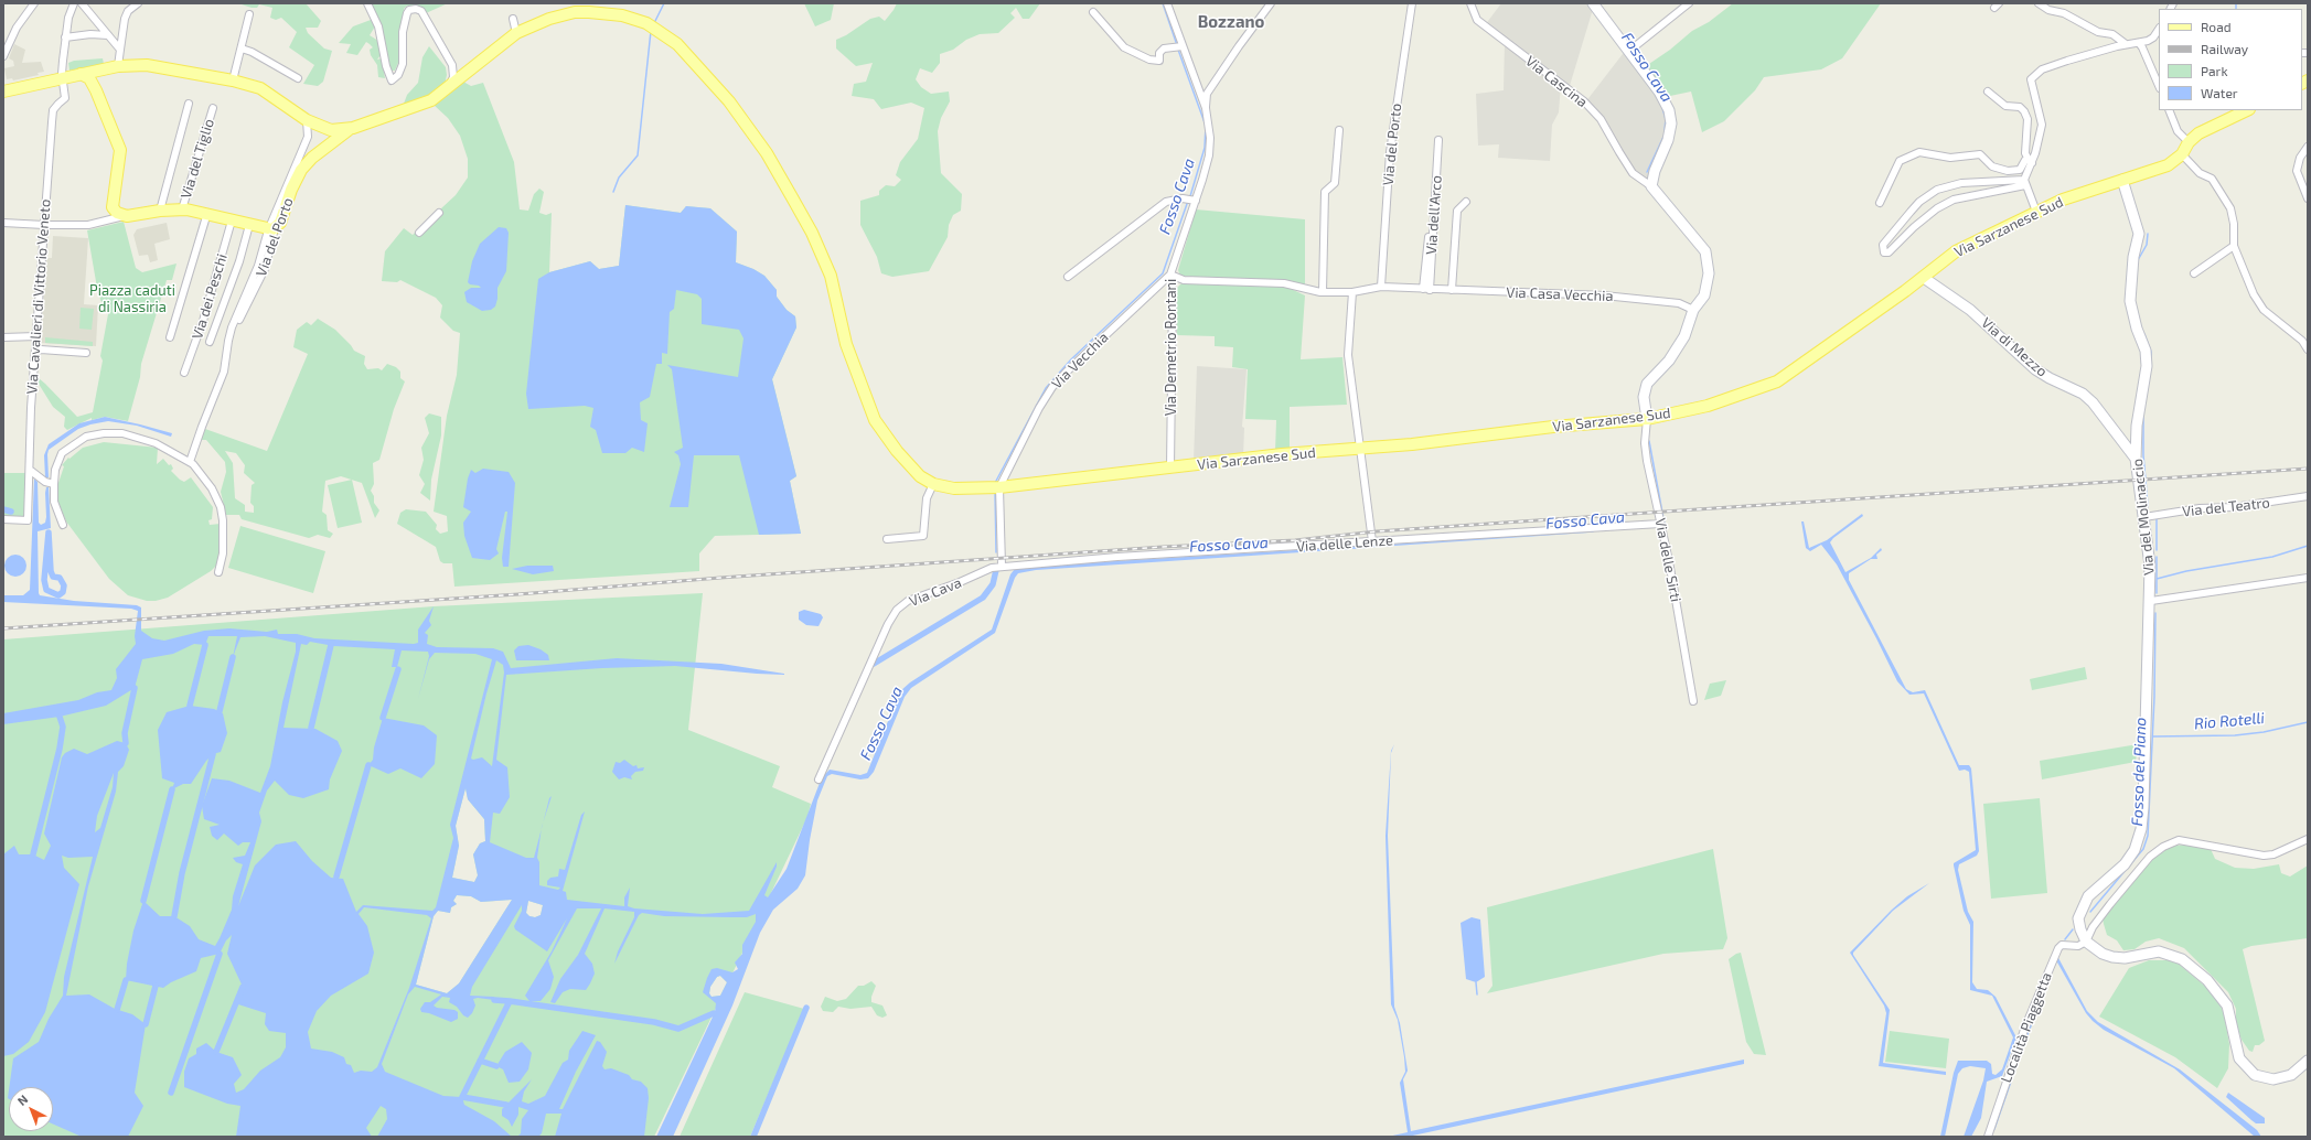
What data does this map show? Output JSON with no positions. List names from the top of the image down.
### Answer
{
  "streets": {
    "main road": ["Via del Porto", "Via Sarzanese Sud"],
    "street": [
      "Via Cascina",
      "Via del Tiglio",
      "Via dell'Arco",
      "Via Casa Vecchia",
      "Via Cavalieri di Vittorio Veneto",
      "Via dei Peschi",
      "Via Demetrio Rontani",
      "Via di Mezzo",
      "Via Vecchia",
      "Via del Teatro",
      "Via del Molinaccio",
      "Via delle Lenze",
      "Via delle Sirti",
      "Via Cava",
      "Località Piaggetta"
    ]
  },
  "crossings": [
    ["Via del Porto", "Via Casa Vecchia"],
    ["Via dell'Arco", "Via Casa Vecchia"],
    ["Via Sarzanese Sud", "Via Demetrio Rontani"],
    ["Via Sarzanese Sud", "Via di Mezzo"],
    ["Via Sarzanese Sud", "Via Vecchia"],
    ["Via Sarzanese Sud", "Via del Molinaccio"],
    ["Via Sarzanese Sud", "Via delle Sirti"],
    ["Via Casa Vecchia", "Via Demetrio Rontani"],
    ["Via Casa Vecchia", "Via Vecchia"],
    ["Via Demetrio Rontani", "Via Vecchia"],
    ["Via di Mezzo", "Via del Molinaccio"],
    ["Via del Teatro", "Via del Molinaccio"],
    ["Via del Molinaccio", "Località Piaggetta"],
    ["Via delle Lenze", "Via delle Sirti"],
    ["Via delle Lenze", "Via Cava"]
  ],
  "districts": ["Bozzano"],
  "water": ["Fosso Cava", "Rio Rotelli", "Fosso del Piano"],
  "parks": ["Piazza caduti di Nassiria"],
  "legend": [
    "Road",
    "Railway",
    "Park",
    "Water"
  ],
  "north": "top left"
}
